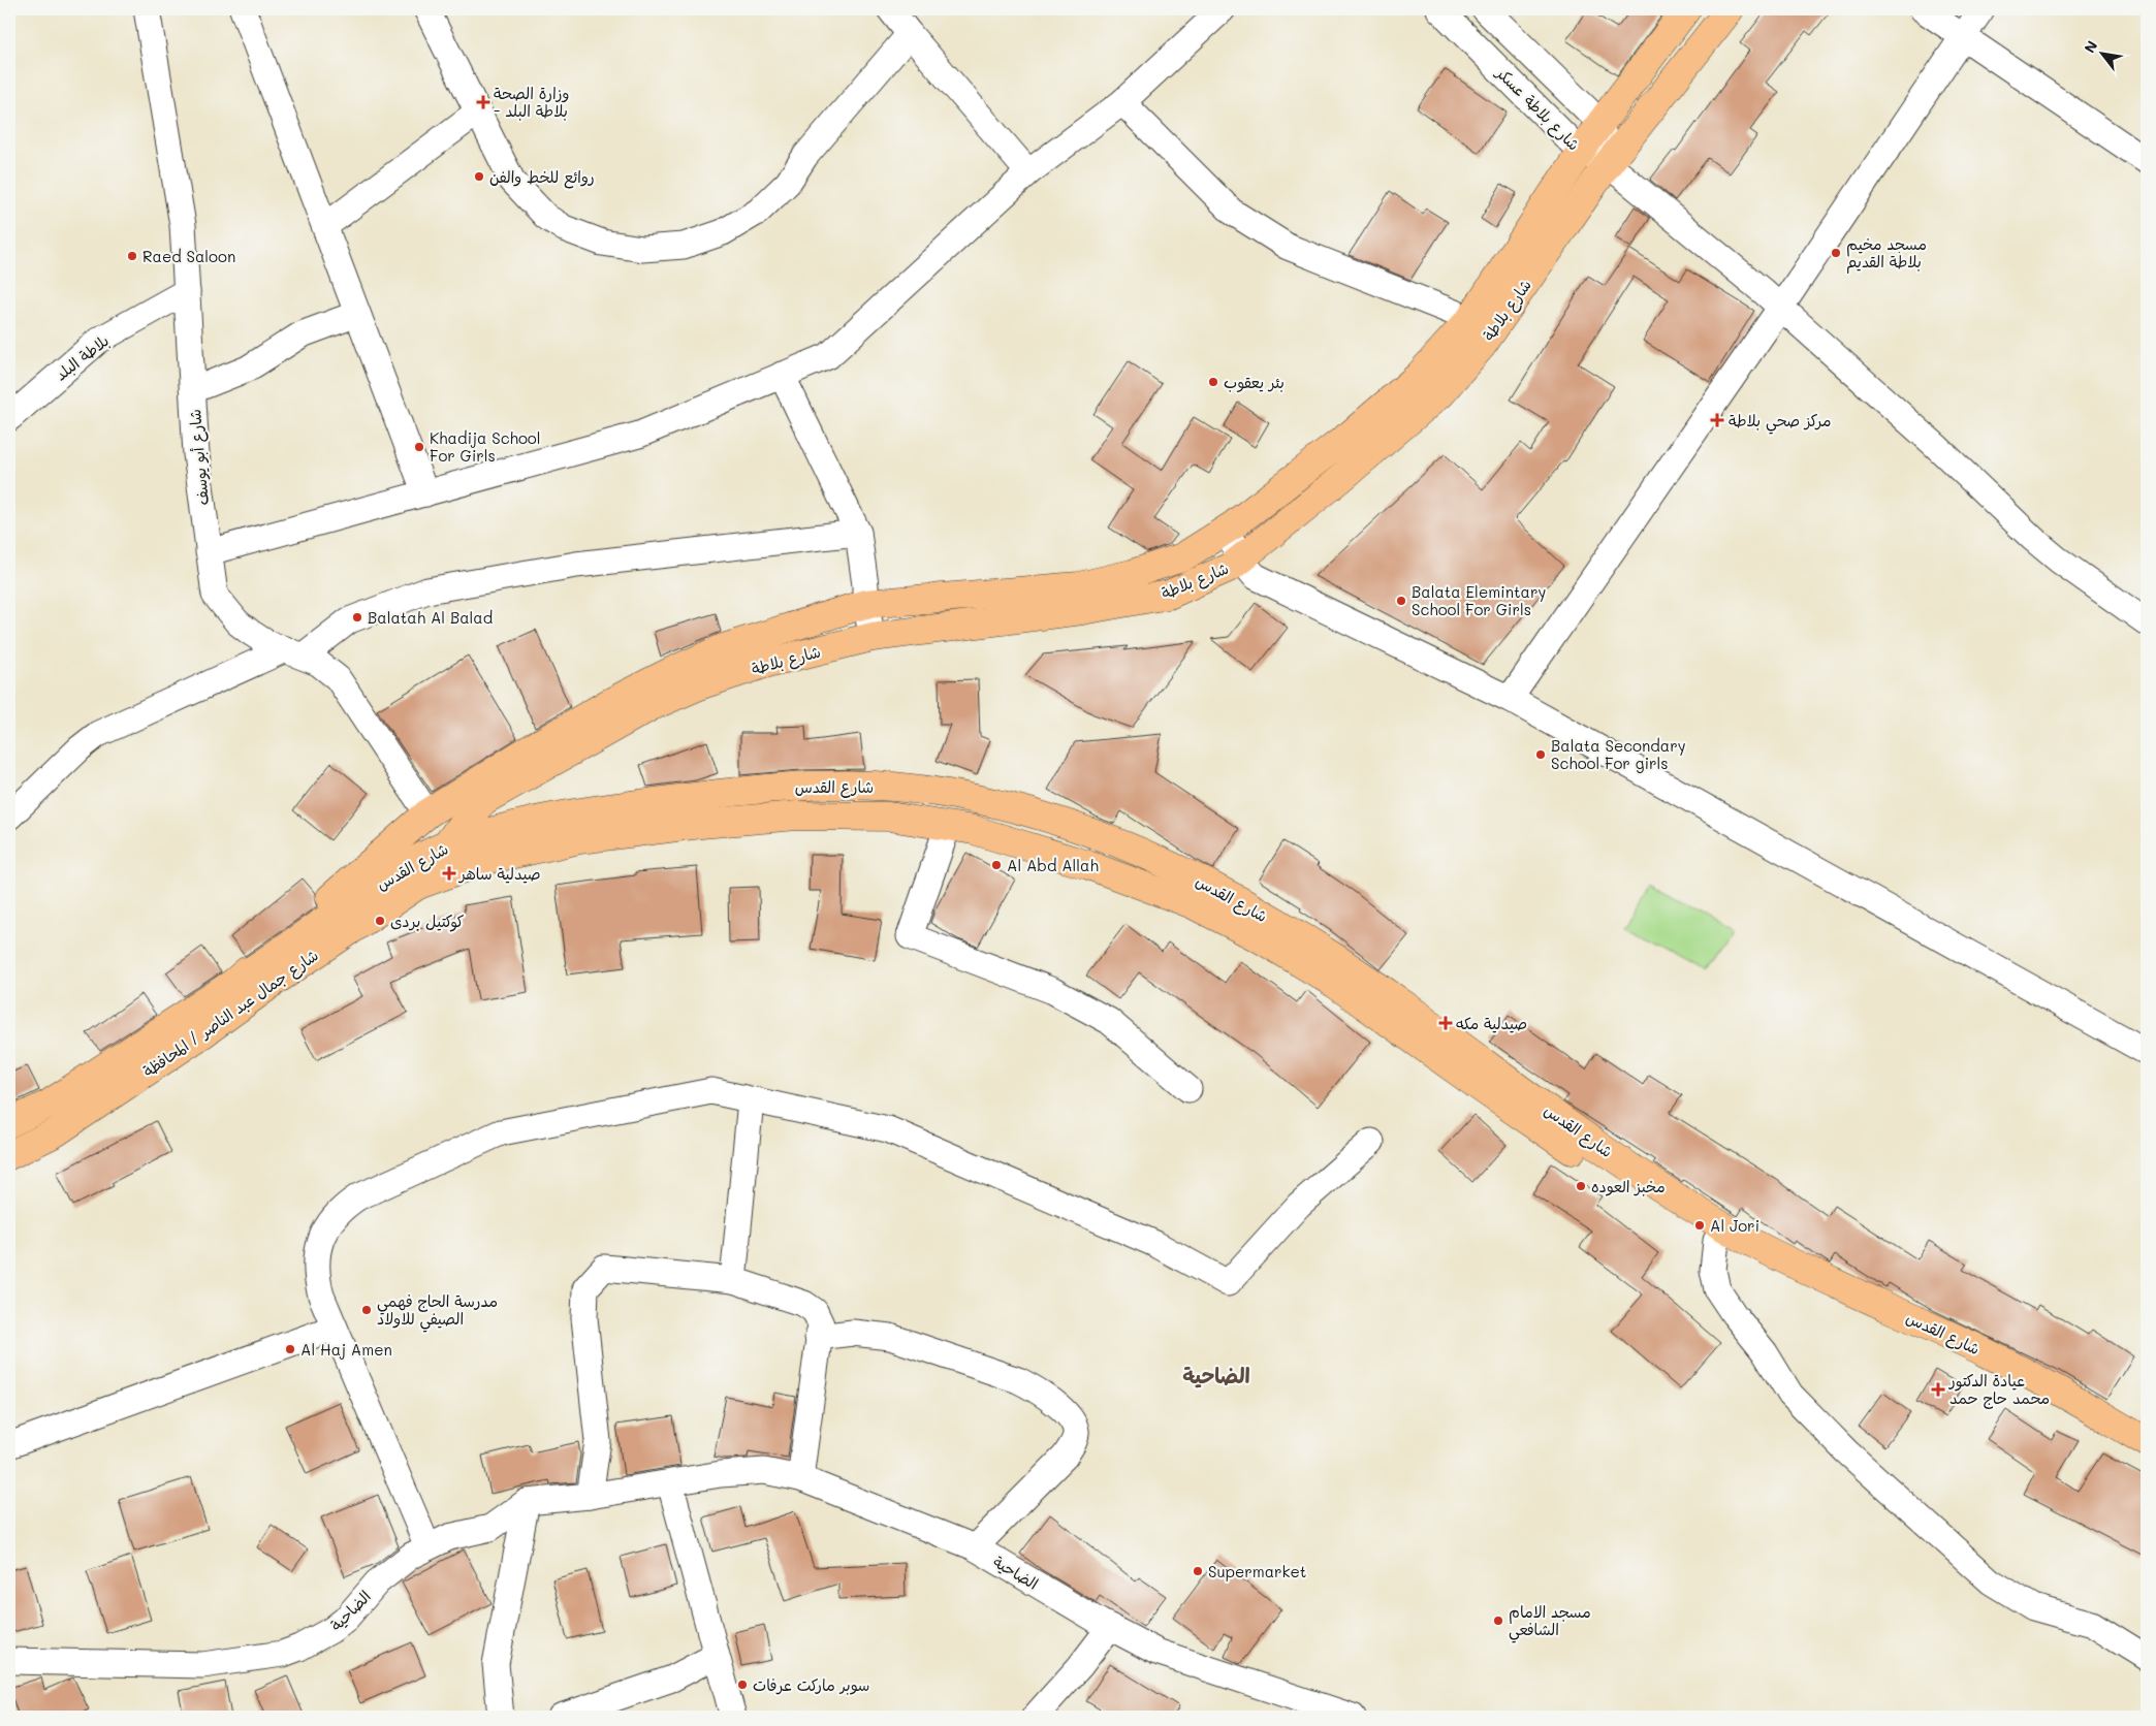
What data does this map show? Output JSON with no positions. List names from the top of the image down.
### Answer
{
  "streets": {
    "main road": ["شارع بلاطة", "شارع القدس", "شارع جمال عبد الناصر / المحافظة"],
    "street": [
      "شارع بلاطة عسكر",
      "بلاطة البلد",
      "شارع أبو يوسف",
      "الضاحية"
    ]
  },
  "crossings": [
    ["شارع بلاطة عسكر", "شارع بلاطة"],
    ["شارع بلاطة", "شارع أبو يوسف"],
    ["شارع بلاطة", "شارع القدس"],
    ["شارع بلاطة", "شارع جمال عبد الناصر / المحافظة"],
    ["بلاطة البلد", "شارع أبو يوسف"],
    ["شارع أبو يوسف", "شارع جمال عبد الناصر / المحافظة"],
    ["شارع القدس", "شارع جمال عبد الناصر / المحافظة"]
  ],
  "districts": ["الضاحية"],
  "places": {
    "health": [
      "وزارة الصحة - بلاطة البلد",
      "مركز صحي بلاطة",
      "صيدلية ساهر",
      "صيدلية مكه",
      "عيادة الدكتور محمد حاج حمد"
    ],
    "other": [
      "روائع للخط والفن",
      "مسجد مخيم بلاطة القديم",
      "Raed Saloon",
      "بئر يعقوب",
      "Khadija School For Girls",
      "Balata Elemintary School For Girls",
      "Balatah Al Balad",
      "Balata Secondary School For girls",
      "Al Abd Allah",
      "كوكتيل بردى",
      "مخبز العوده",
      "Al Jori",
      "مدرسة الحاج فهمي الصيفي للاولاد",
      "Al Haj Amen",
      "Supermarket",
      "مسجد الامام الشافعي",
      "سوبر ماركت عرفات"
    ]
  },
  "north": "top left"
}
